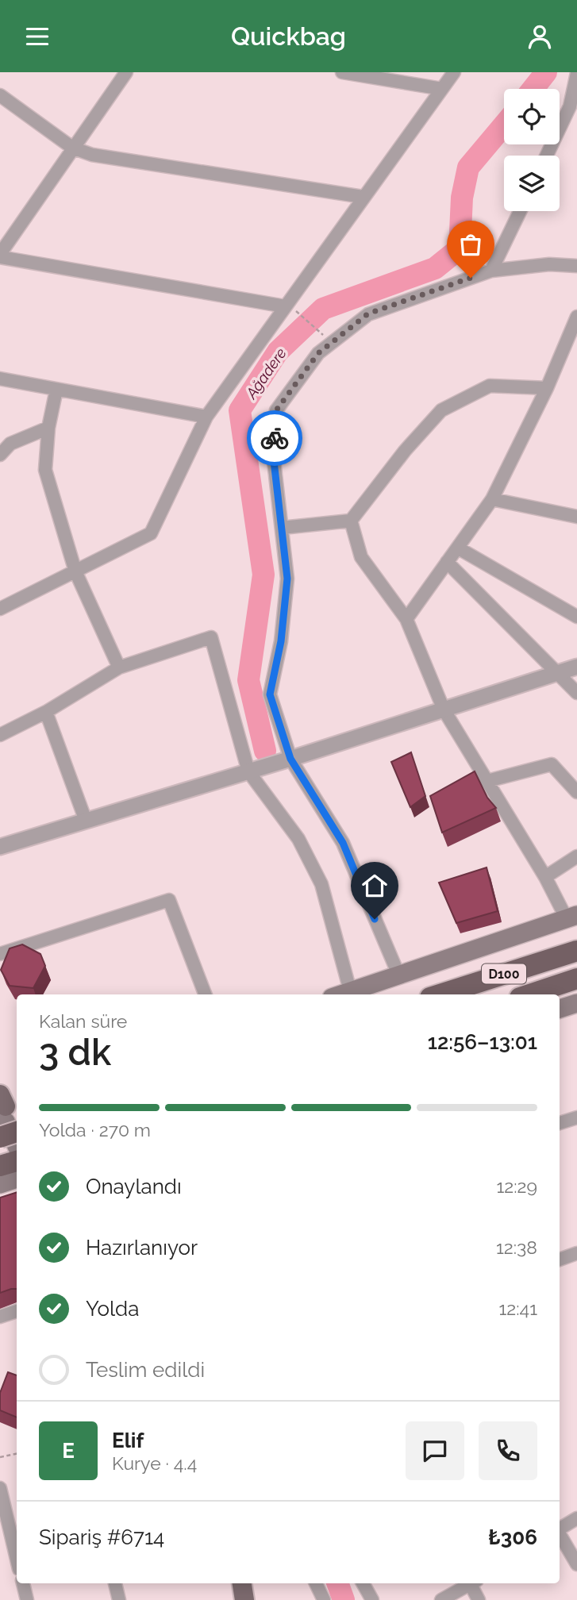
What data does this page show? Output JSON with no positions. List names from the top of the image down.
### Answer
{
  "streets": {
    "highway": ["D100"]
  },
  "water": ["Ağadere"],
  "page": {
    "header": "Quickbag",
    "heading": ["3 dk", "Kalan süre", "12:56–13:01"],
    "panel": [
      "Elif",
      "Kurye · 4.4",
      "Sipariş #6714",
      "₺306"
    ],
    "bar": "Yolda · 270 m",
    "list": [
      ["Onaylandı", "12:29"],
      ["Hazırlanıyor", "12:38"],
      ["Yolda", "12:41"],
      "Teslim edildi"
    ],
    "round": "E"
  }
}
